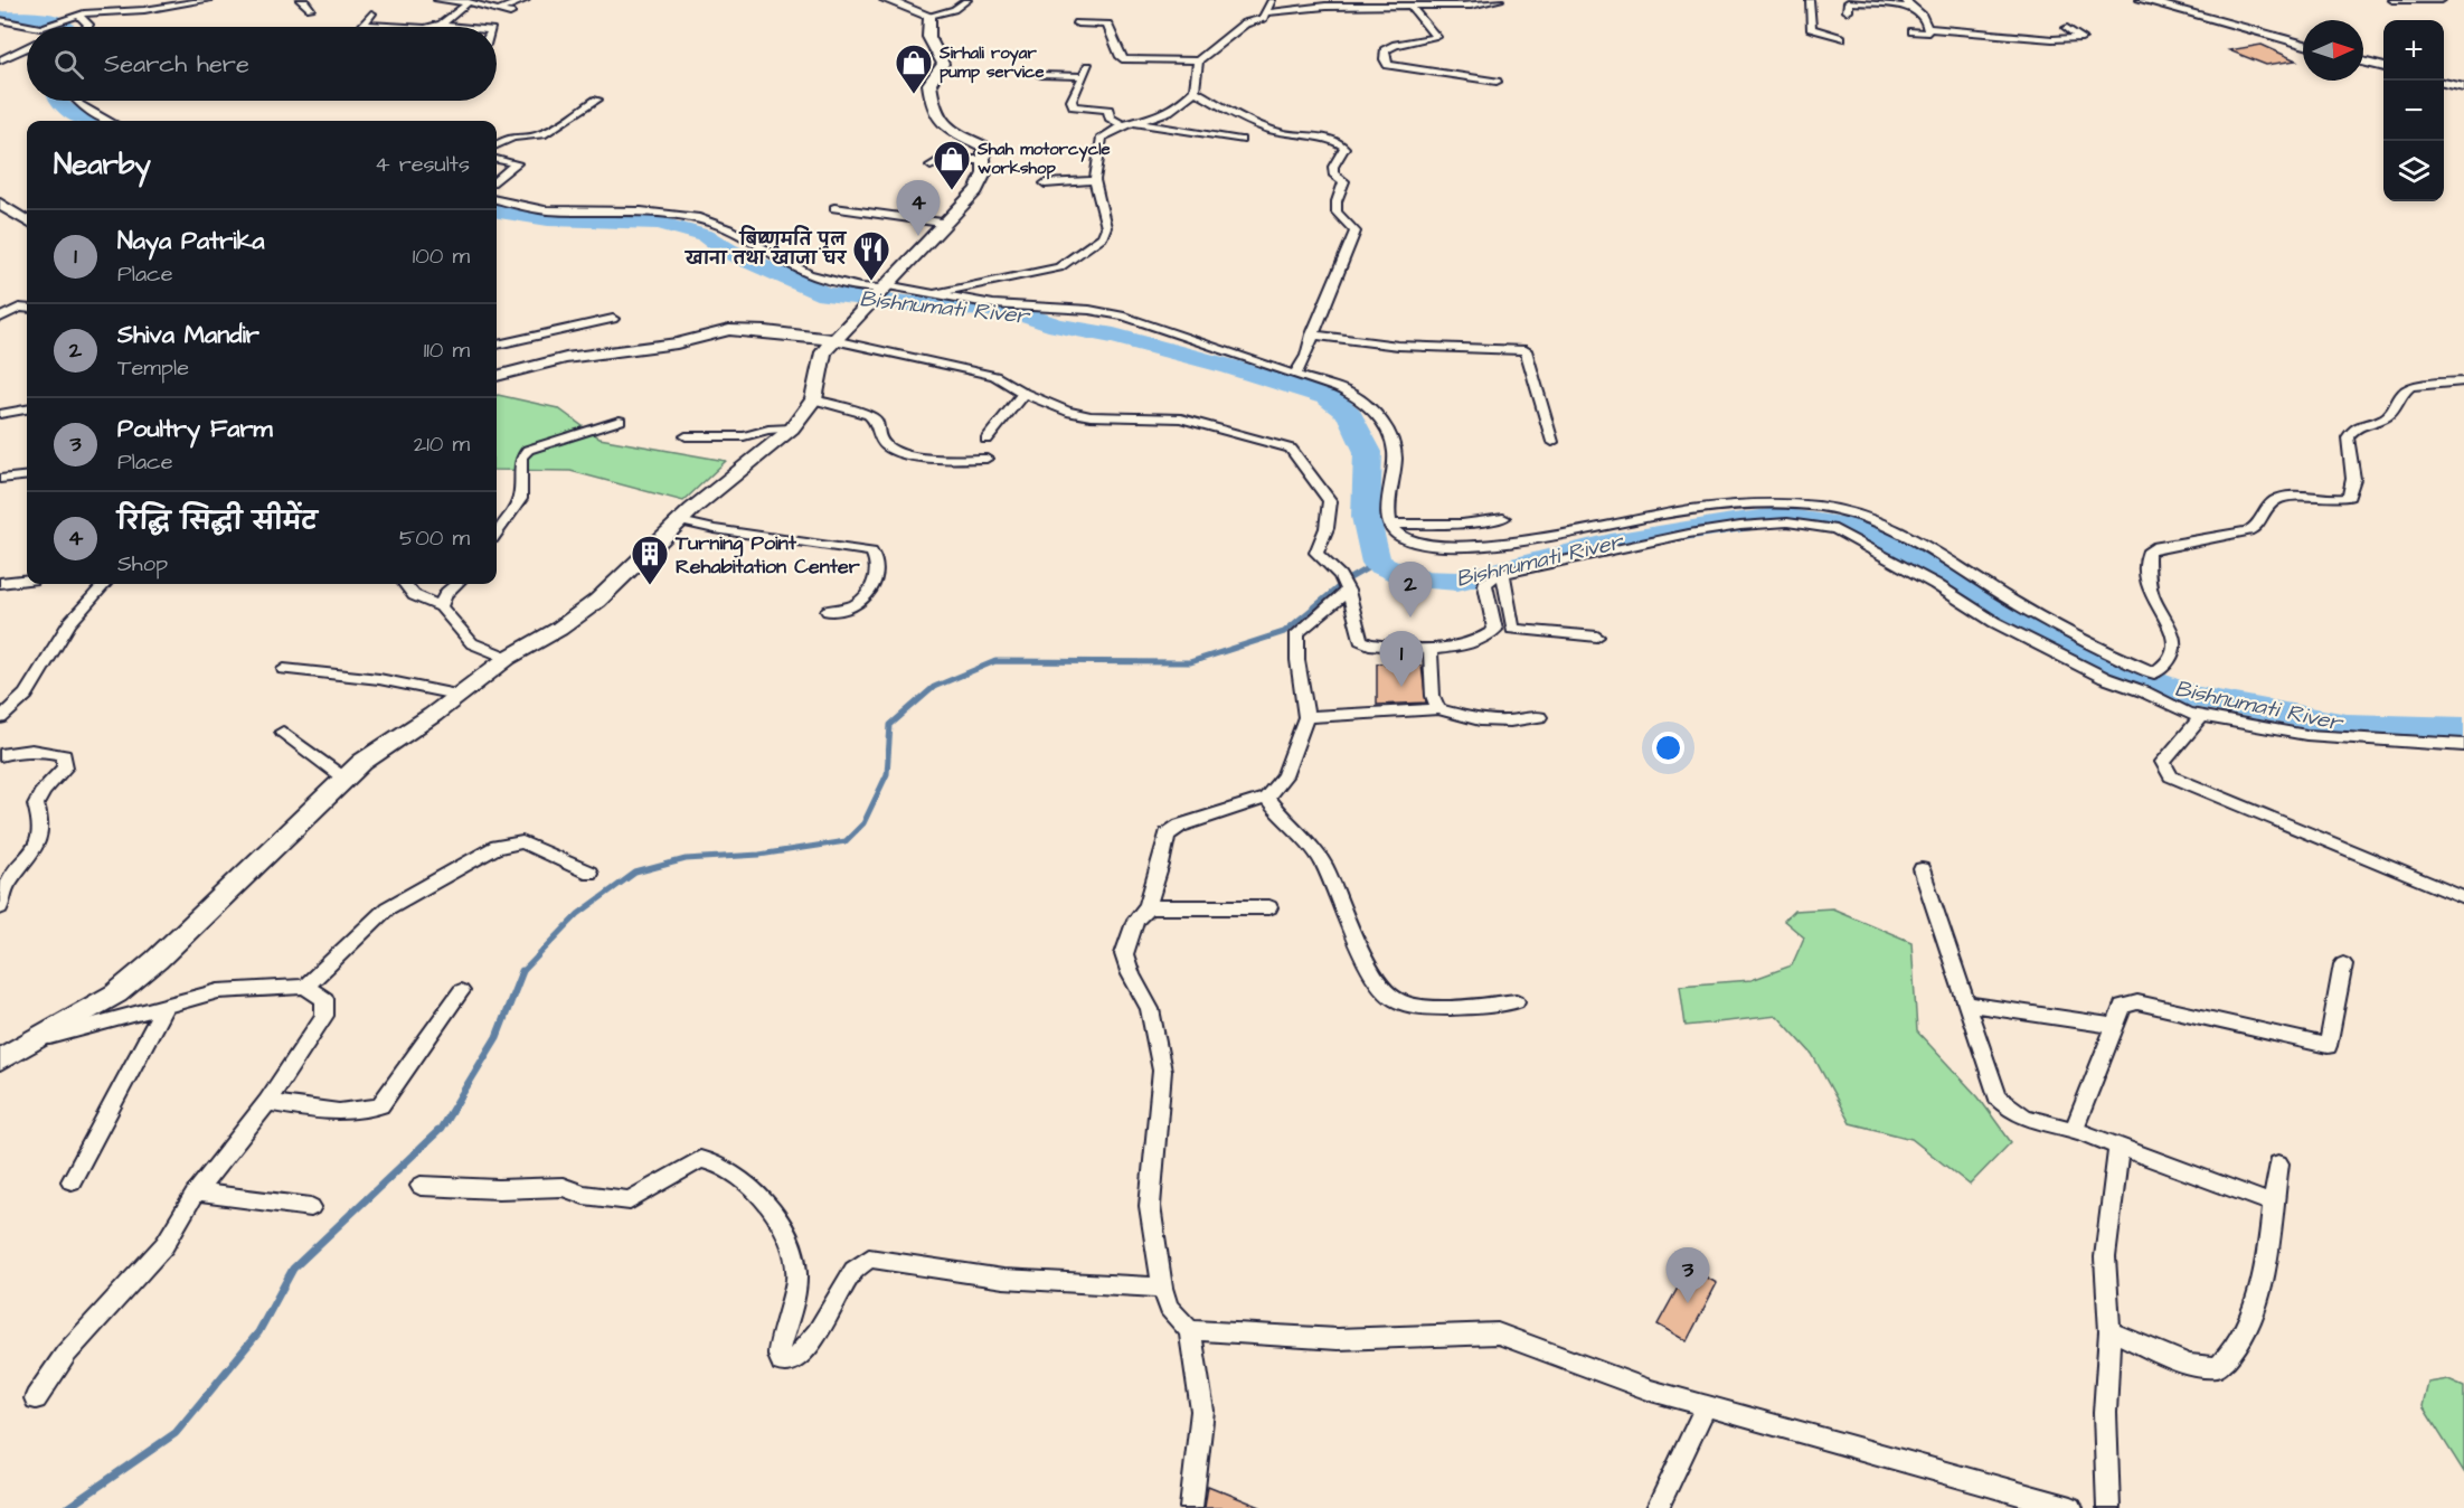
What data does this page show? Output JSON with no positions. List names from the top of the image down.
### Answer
{
  "water": ["Bishnumati River"],
  "places": {
    "shop": ["Sirhali royar pump service", "Shah motorcycle workshop"],
    "restaurant": ["बिष्णुमति पुल खाना तथा खाजा घर"],
    "building": ["Turning Point Rehabitation Center"]
  },
  "north": "right",
  "page": {
    "map_buttons": ["+", "−"],
    "search": "Search here",
    "heading": ["Nearby", "4 results"],
    "pins": [
      "4",
      "2",
      "1",
      "3"
    ],
    "list": [
      {
        "mark": "1",
        "name": "Naya Patrika",
        "note": "Place",
        "value": "100 m"
      },
      {
        "mark": "2",
        "name": "Shiva Mandir",
        "note": "Temple",
        "value": "110 m"
      },
      {
        "mark": "3",
        "name": "Poultry Farm",
        "note": "Place",
        "value": "210 m"
      },
      {
        "mark": "4",
        "name": "रिद्धि सिद्धी सीमेंट",
        "note": "Shop",
        "value": "500 m"
      }
    ]
  }
}
